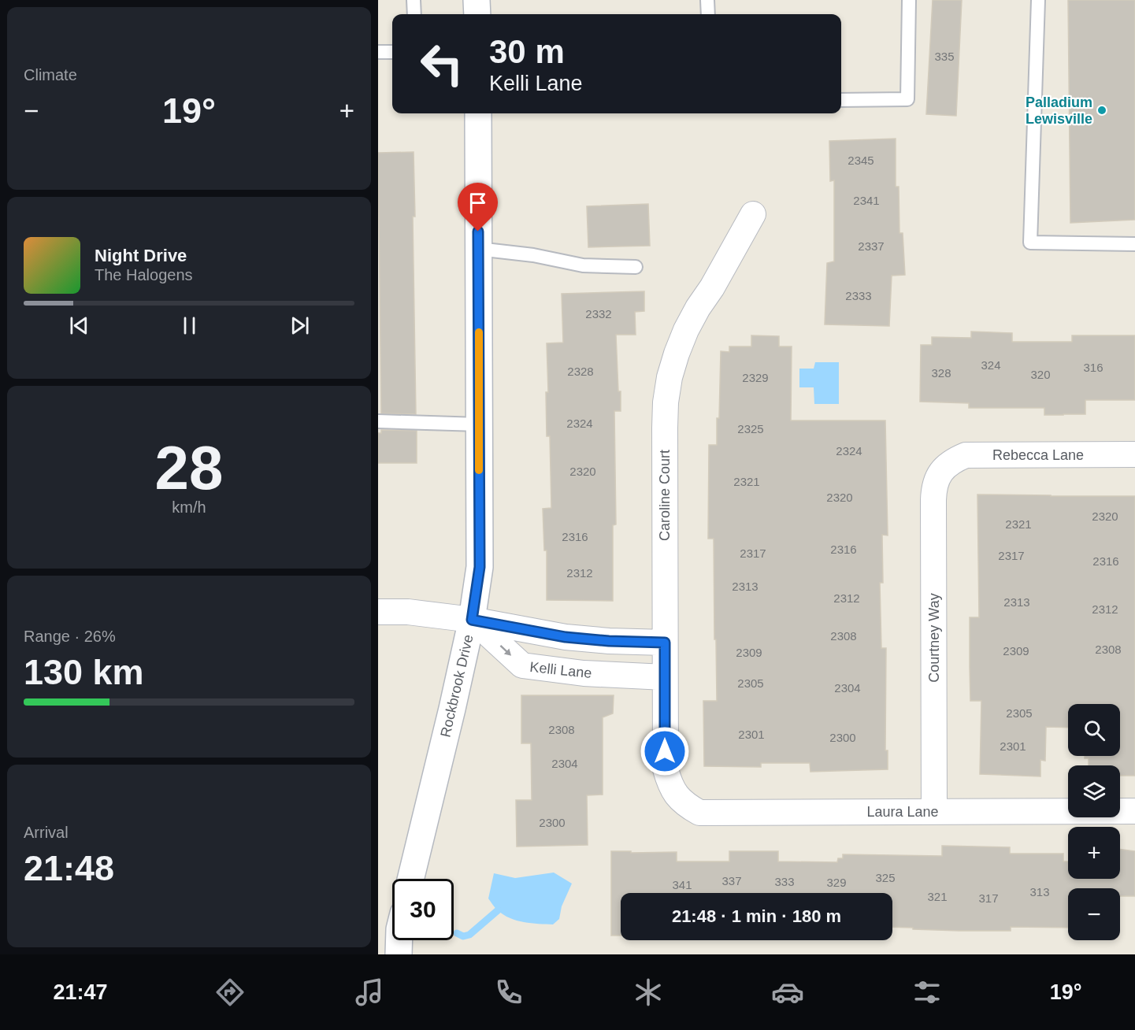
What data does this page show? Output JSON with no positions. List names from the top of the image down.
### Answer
{
  "streets": {
    "street": [
      "Rebecca Lane",
      "Caroline Court",
      "Courtney Way",
      "Kelli Lane",
      "Rockbrook Drive",
      "Laura Lane"
    ]
  },
  "crossings": [
    ["Rebecca Lane", "Courtney Way"],
    ["Caroline Court", "Kelli Lane"],
    ["Caroline Court", "Laura Lane"],
    ["Courtney Way", "Laura Lane"],
    ["Kelli Lane", "Rockbrook Drive"]
  ],
  "places": ["Palladium Lewisville"],
  "house_numbers": [
    "335",
    "2345",
    "2341",
    "2337",
    "2333",
    "2332",
    "324",
    "316",
    "2328",
    "328",
    "320",
    "2329",
    "2324",
    "2325",
    "2324",
    "2320",
    "2321",
    "2320",
    "2320",
    "2321",
    "2316",
    "2316",
    "2317",
    "2317",
    "2316",
    "2312",
    "2313",
    "2312",
    "2313",
    "2312",
    "2308",
    "2308",
    "2309",
    "2309",
    "2305",
    "2304",
    "2305",
    "2308",
    "2301",
    "2300",
    "2301",
    "2304",
    "2300",
    "325",
    "337",
    "333",
    "329",
    "341",
    "313",
    "321",
    "317"
  ],
  "page": {
    "tile": [
      "Climate",
      ["28", "km/h"],
      ["Range · 26%", "130 km"],
      ["Arrival", "21:48"]
    ],
    "turn": ["30 m", "Kelli Lane"],
    "heat": ["−", "19°", "+"],
    "song": ["Night Drive", "The Halogens"],
    "map_buttons": ["+", "−"],
    "limit": "30",
    "trip": "21:48 · 1 min · 180 m",
    "tabs": ["21:47", "19°"]
  }
}
